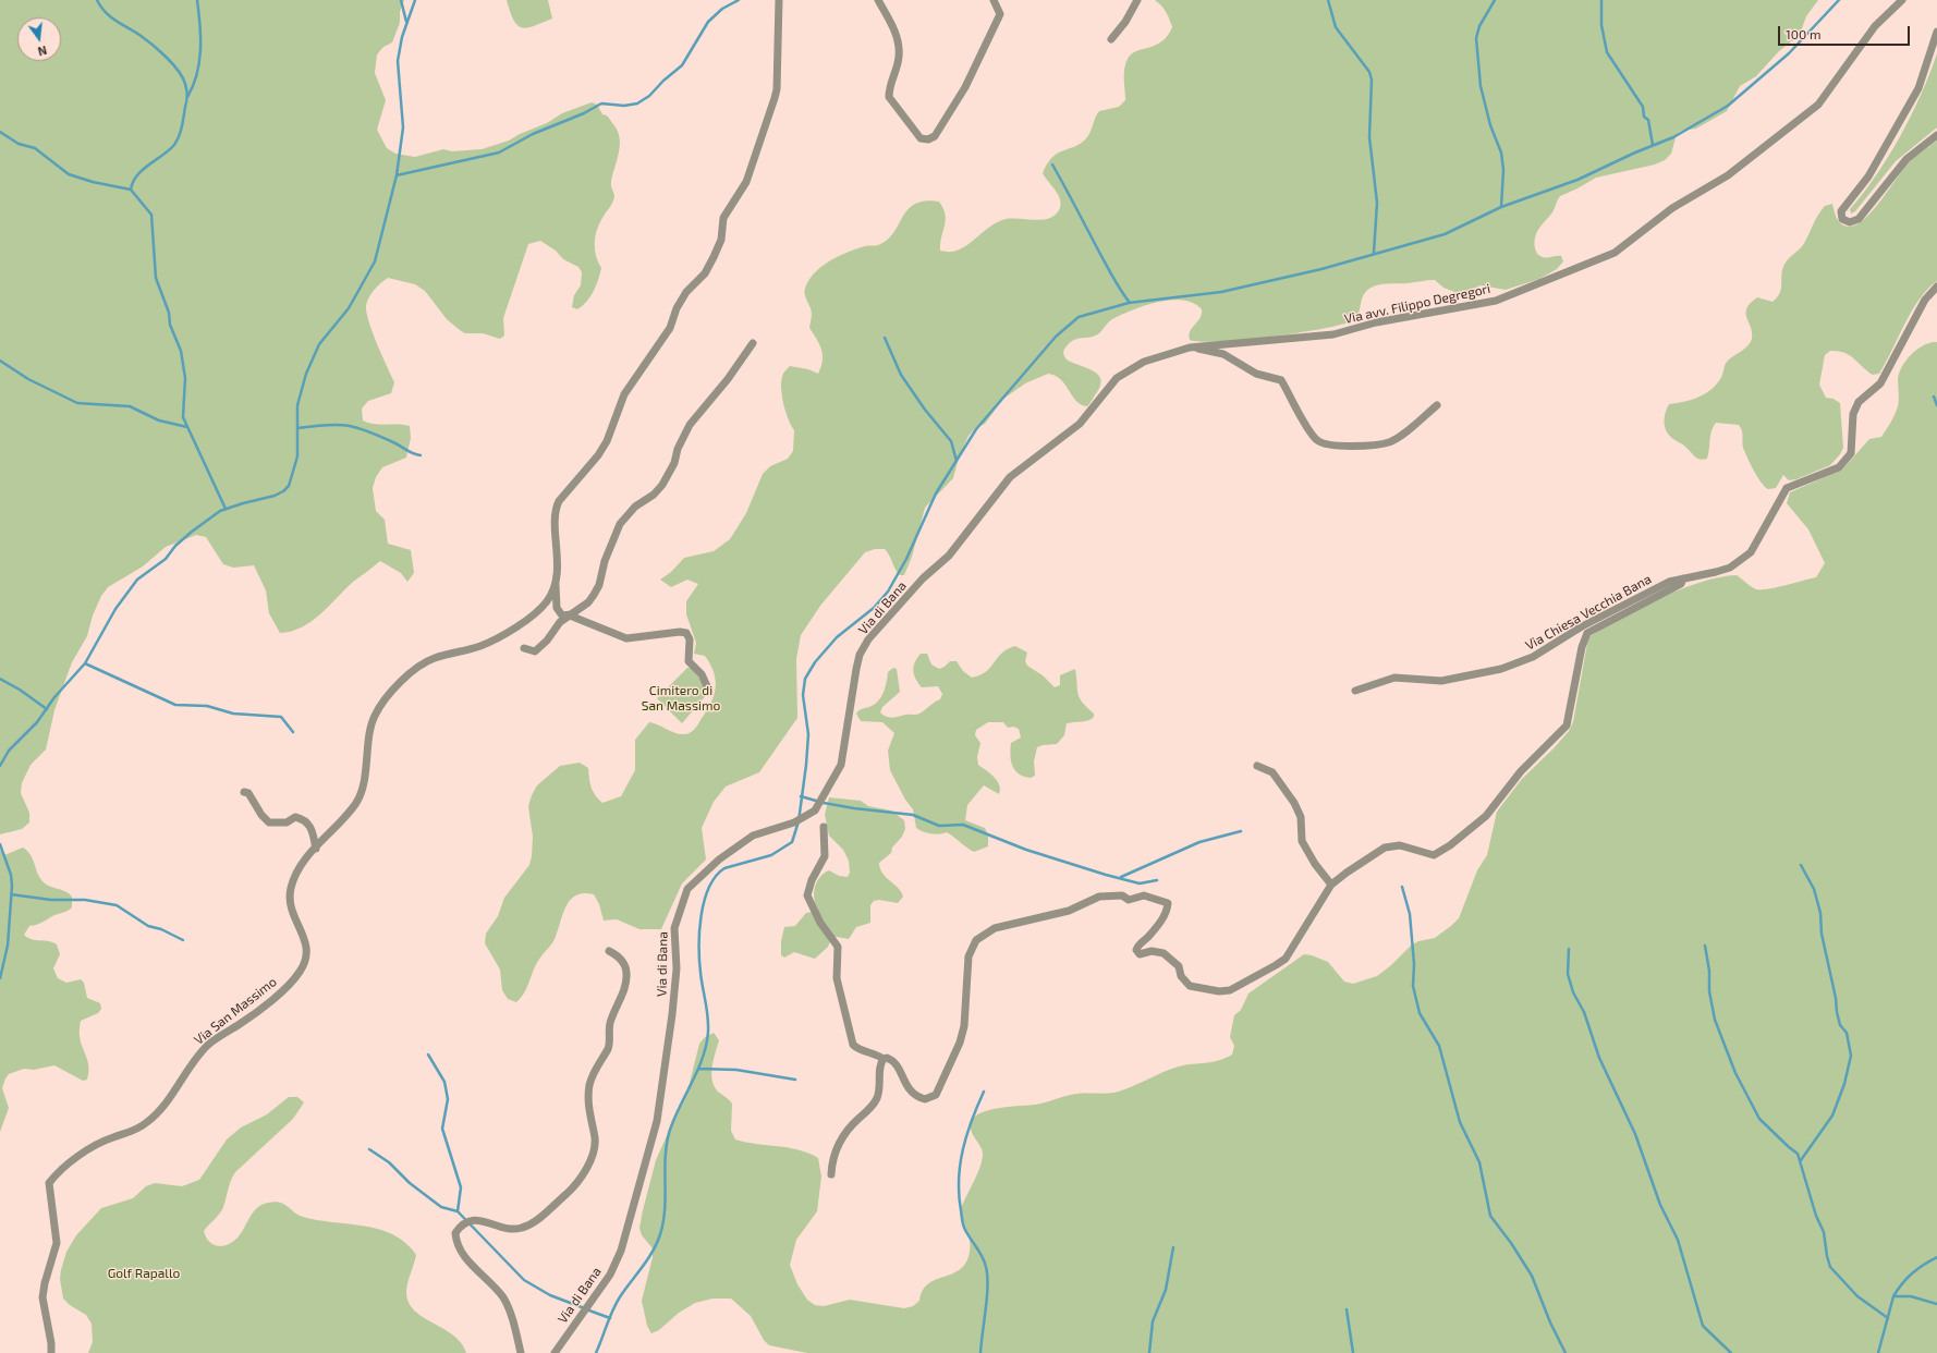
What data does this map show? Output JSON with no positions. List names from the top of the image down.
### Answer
{
  "streets": {
    "street": [
      "Via avv. Filippo Degregori",
      "Via di Bana",
      "Via Chiesa Vecchia Bana",
      "Via San Massimo"
    ]
  },
  "crossings": [
    ["Via avv. Filippo Degregori", "Via di Bana"]
  ],
  "parks": ["Cimitero di San Massimo", "Golf Rapallo"],
  "scale_bar": "100 m",
  "north": "bottom"
}
